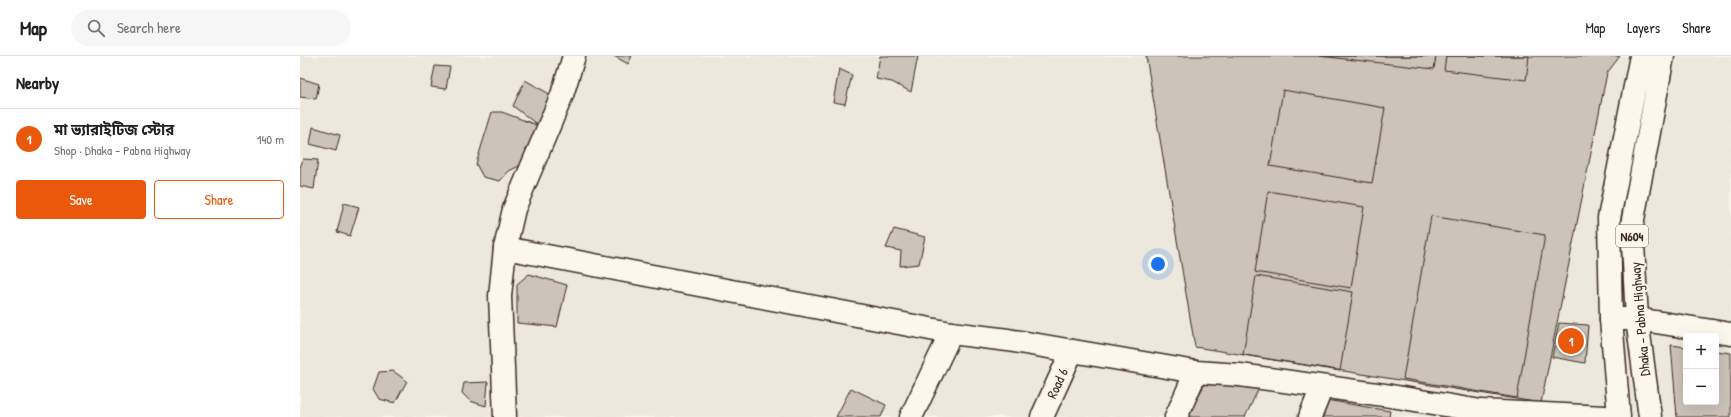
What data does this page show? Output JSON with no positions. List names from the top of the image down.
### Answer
{
  "streets": {
    "main road": ["N604", "Dhaka - Pabna Highway", "Road 6"]
  },
  "page": {
    "header": "Map",
    "search": "Search here",
    "nav": ["Map", "Layers", "Share"],
    "heading": "Nearby",
    "list": [
      {
        "mark": "1",
        "name": "মা ভ‍্যারাইটিজ স্টোর",
        "note": "Shop · Dhaka - Pabna Highway",
        "value": "140 m"
      }
    ],
    "buttons": ["Save", "Share"],
    "pins": "1",
    "map_buttons": ["+", "−"]
  }
}
